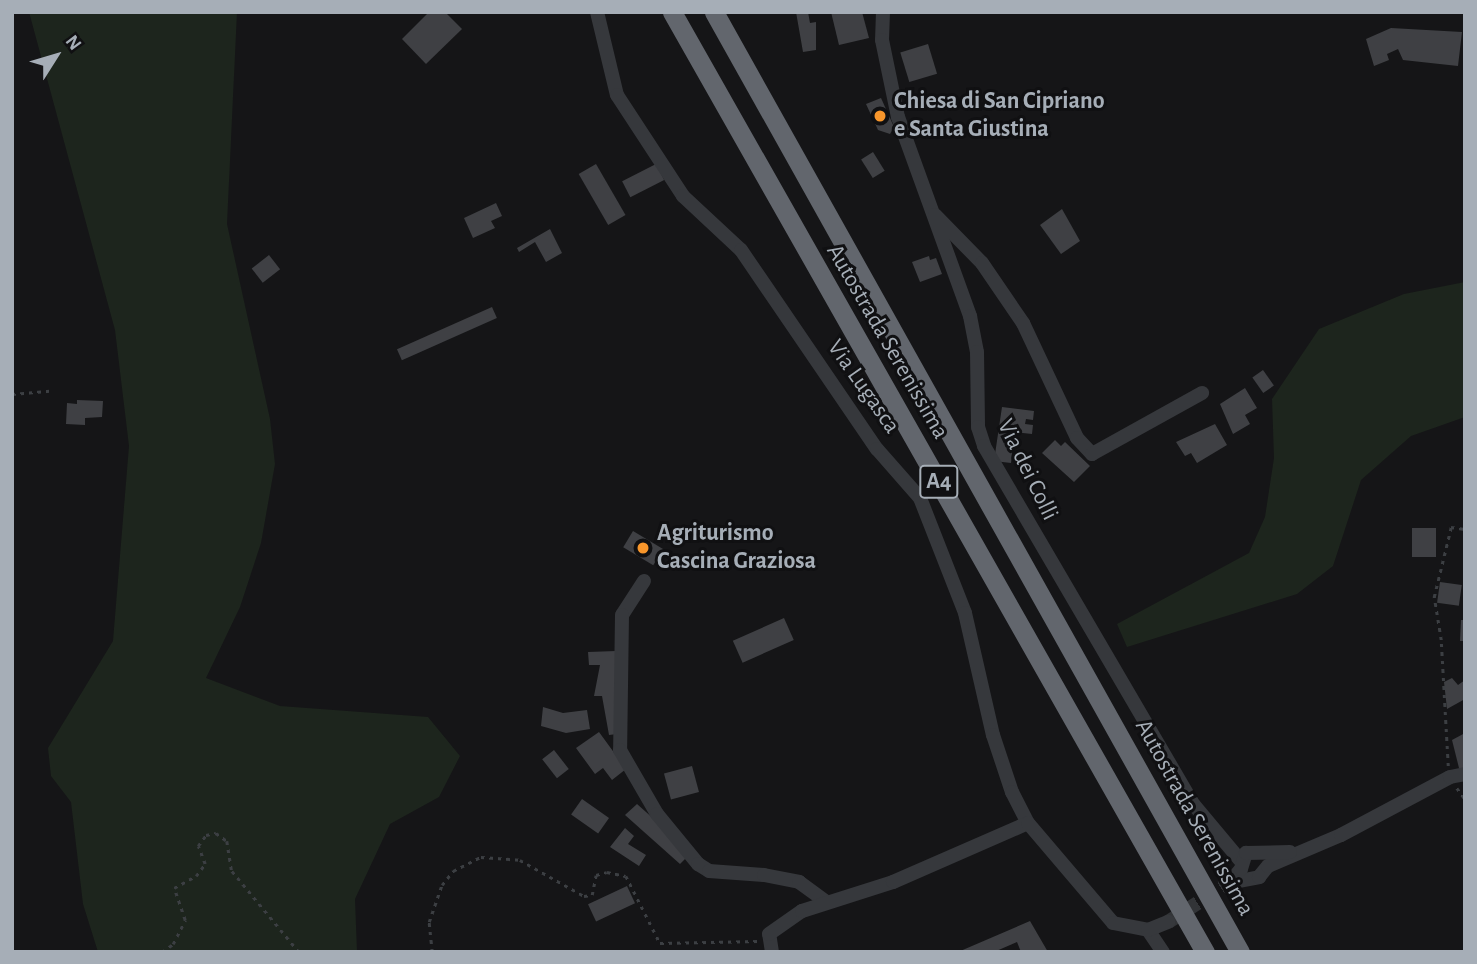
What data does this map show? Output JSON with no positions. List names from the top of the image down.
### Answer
{
  "streets": {
    "highway": ["Autostrada Serenissima", "A4"],
    "street": ["Via Lugasca", "Via dei Colli"]
  },
  "places": ["Chiesa di San Cipriano e Santa Giustina", "Agriturismo Cascina Graziosa"],
  "north": "top right"
}
